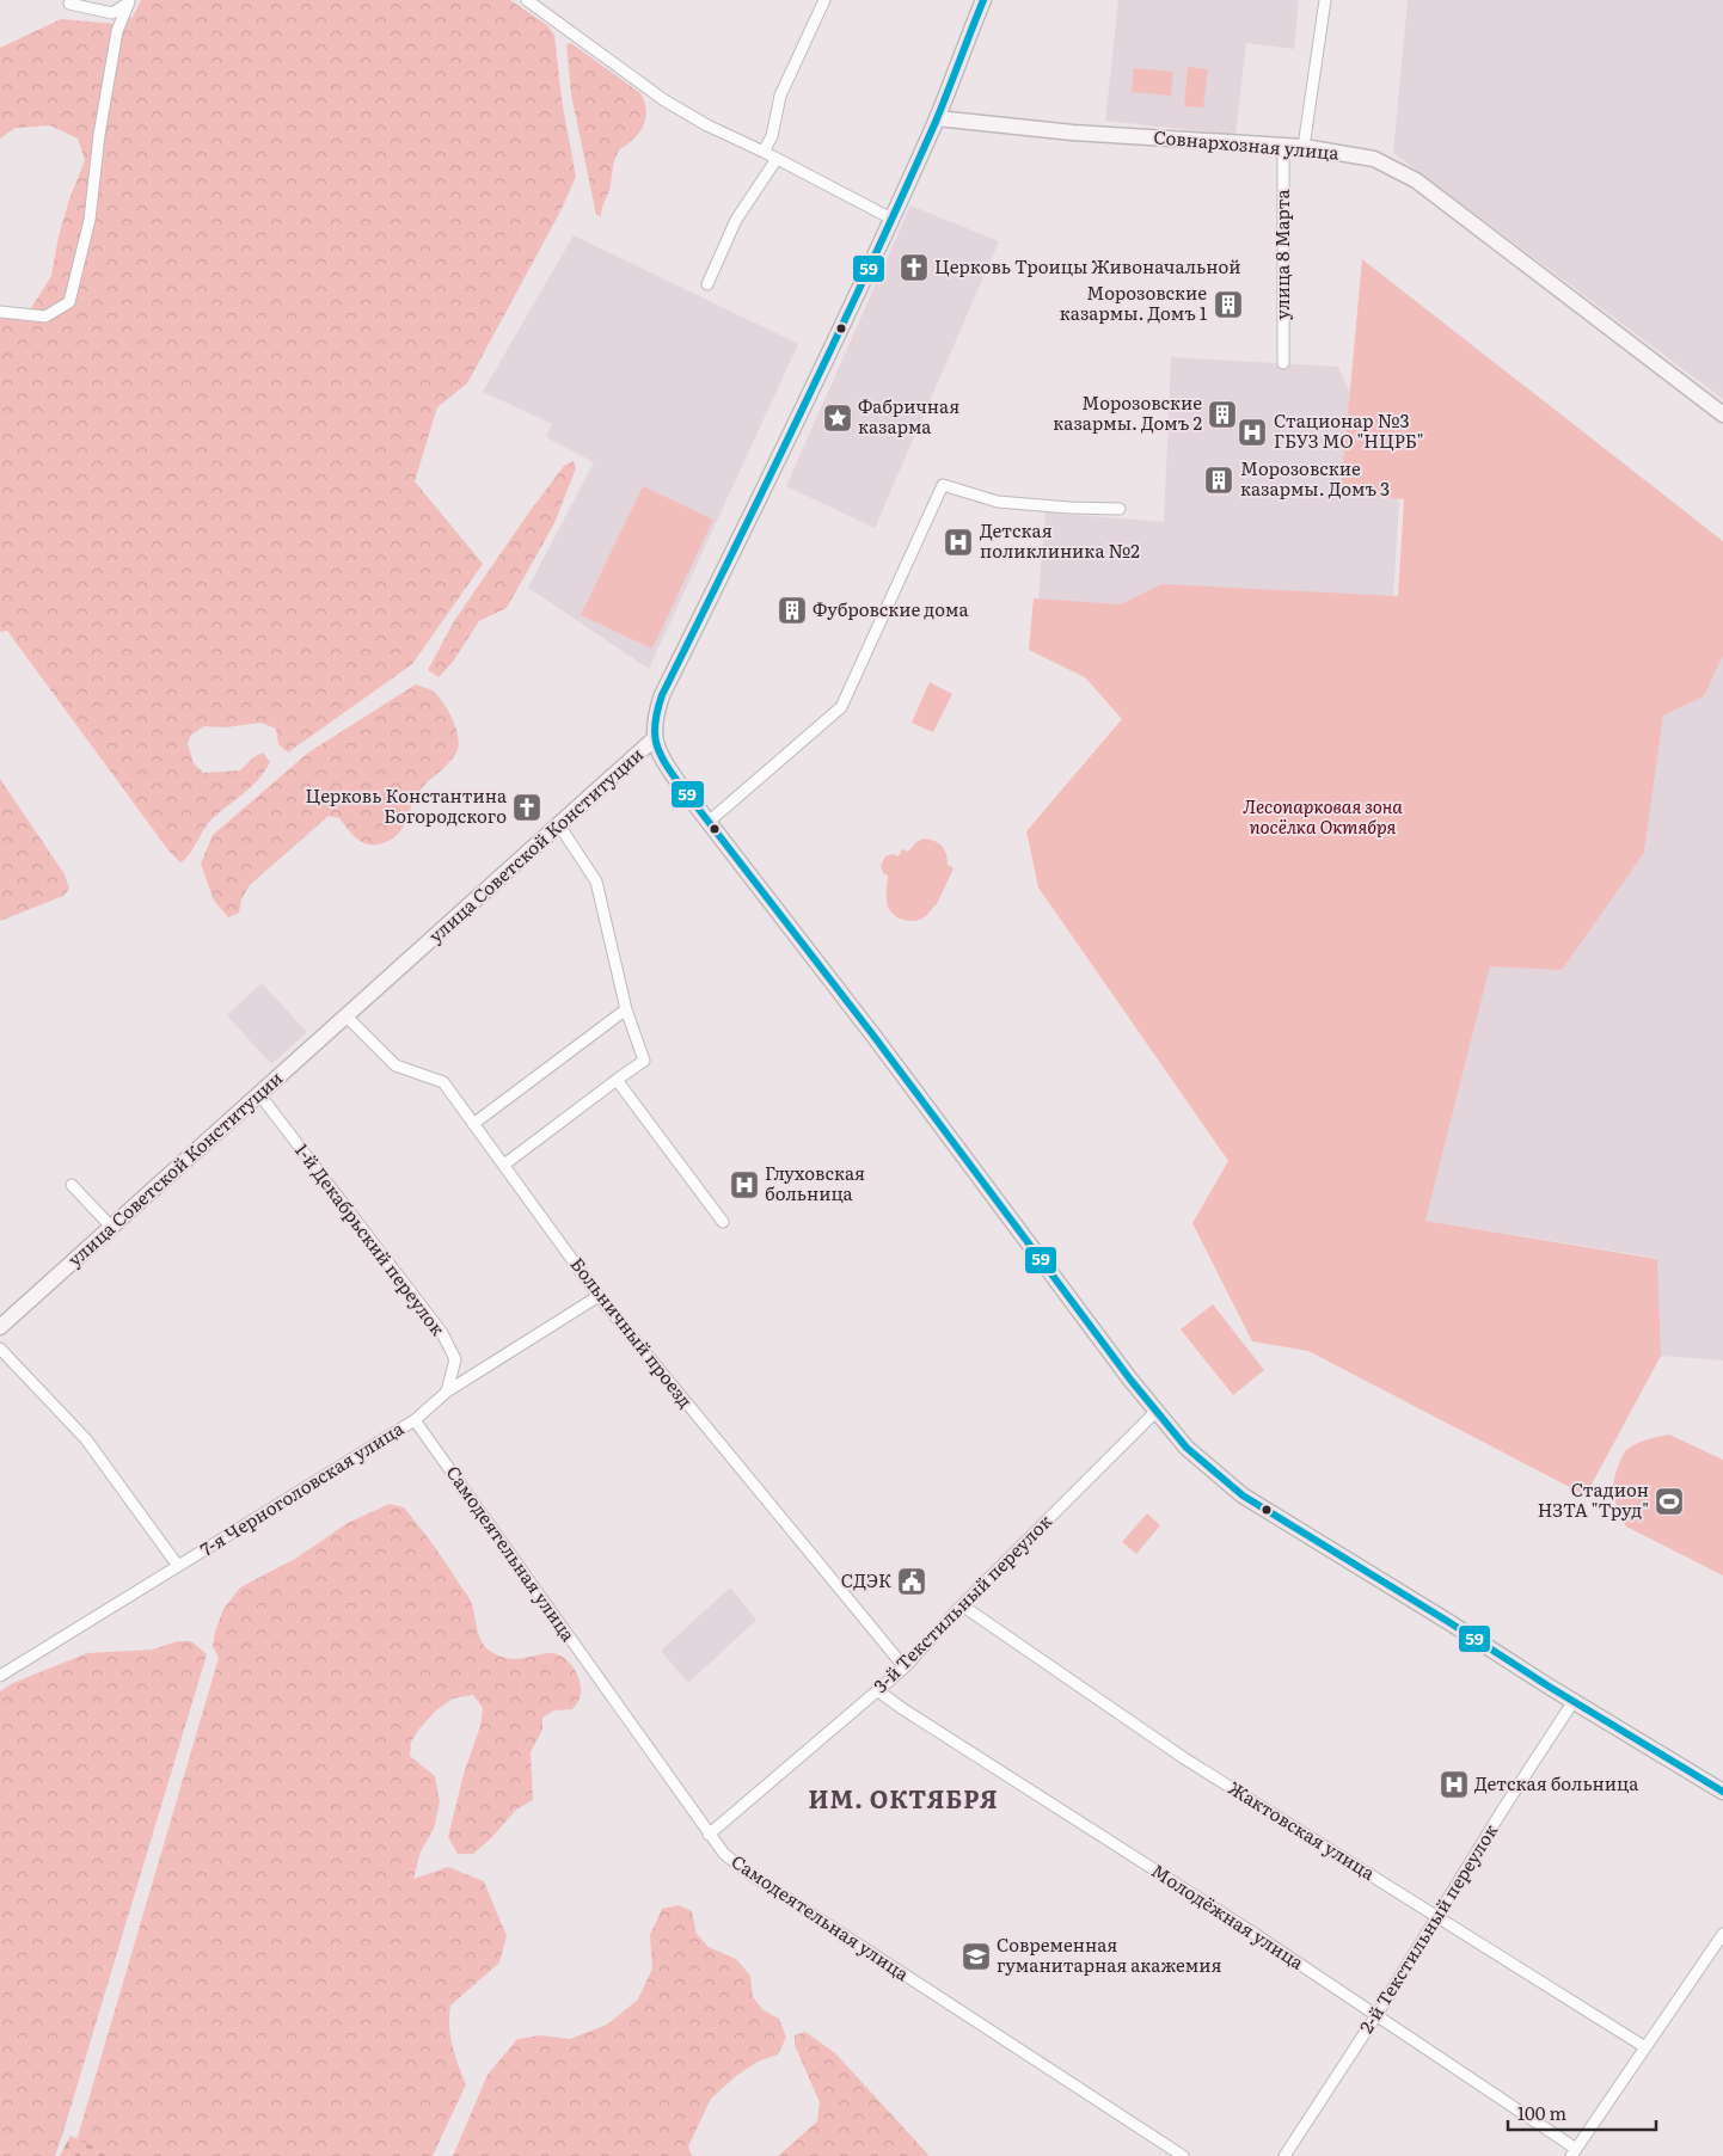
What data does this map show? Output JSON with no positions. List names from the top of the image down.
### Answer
{
  "streets": {
    "street": [
      "Совнархозная улица",
      "улица 8 Марта",
      "улица Советской Конституции",
      "1-й Декабрьский переулок",
      "Больничный проезд",
      "7-я Черноголовская улица",
      "Самодеятельная улица",
      "3-й Текстильный переулок",
      "Жактовская улица",
      "Молодёжная улица",
      "2-й Текстильный переулок"
    ]
  },
  "crossings": [
    ["Совнархозная улица", "улица 8 Марта"],
    ["Совнархозная улица", "улица Советской Конституции"],
    ["улица Советской Конституции", "1-й Декабрьский переулок"],
    ["улица Советской Конституции", "Больничный проезд"],
    ["1-й Декабрьский переулок", "7-я Черноголовская улица"],
    ["Больничный проезд", "7-я Черноголовская улица"],
    ["Больничный проезд", "3-й Текстильный переулок"],
    ["7-я Черноголовская улица", "Самодеятельная улица"],
    ["Самодеятельная улица", "3-й Текстильный переулок"],
    ["3-й Текстильный переулок", "Жактовская улица"],
    ["3-й Текстильный переулок", "Молодёжная улица"],
    ["Жактовская улица", "2-й Текстильный переулок"],
    ["Молодёжная улица", "2-й Текстильный переулок"]
  ],
  "districts": ["ИМ. ОКТЯБРЯ"],
  "parks": ["Лесопарковая зона посёлка Октября"],
  "places": {
    "church": ["Церковь Троицы Живоначальной", "Церковь Константина Богородского"],
    "building": [
      "Морозовские казармы. Домъ 1",
      "Морозовские казармы. Домъ 2",
      "Морозовские казармы. Домъ 3",
      "Фубровские дома"
    ],
    "place": ["Фабричная казарма"],
    "hospital": [
      "Стационар №3 ГБУЗ МО \"НЦРБ\"",
      "Детская поликлиника №2",
      "Глуховская больница",
      "Детская больница"
    ],
    "sports": ["Стадион НЗТА \"Труд\""],
    "public building": ["СДЭК"],
    "school or university": ["Современная гуманитарная акажемия"]
  },
  "lines": ["transit line 59"],
  "scale_bar": "100 m"
}
